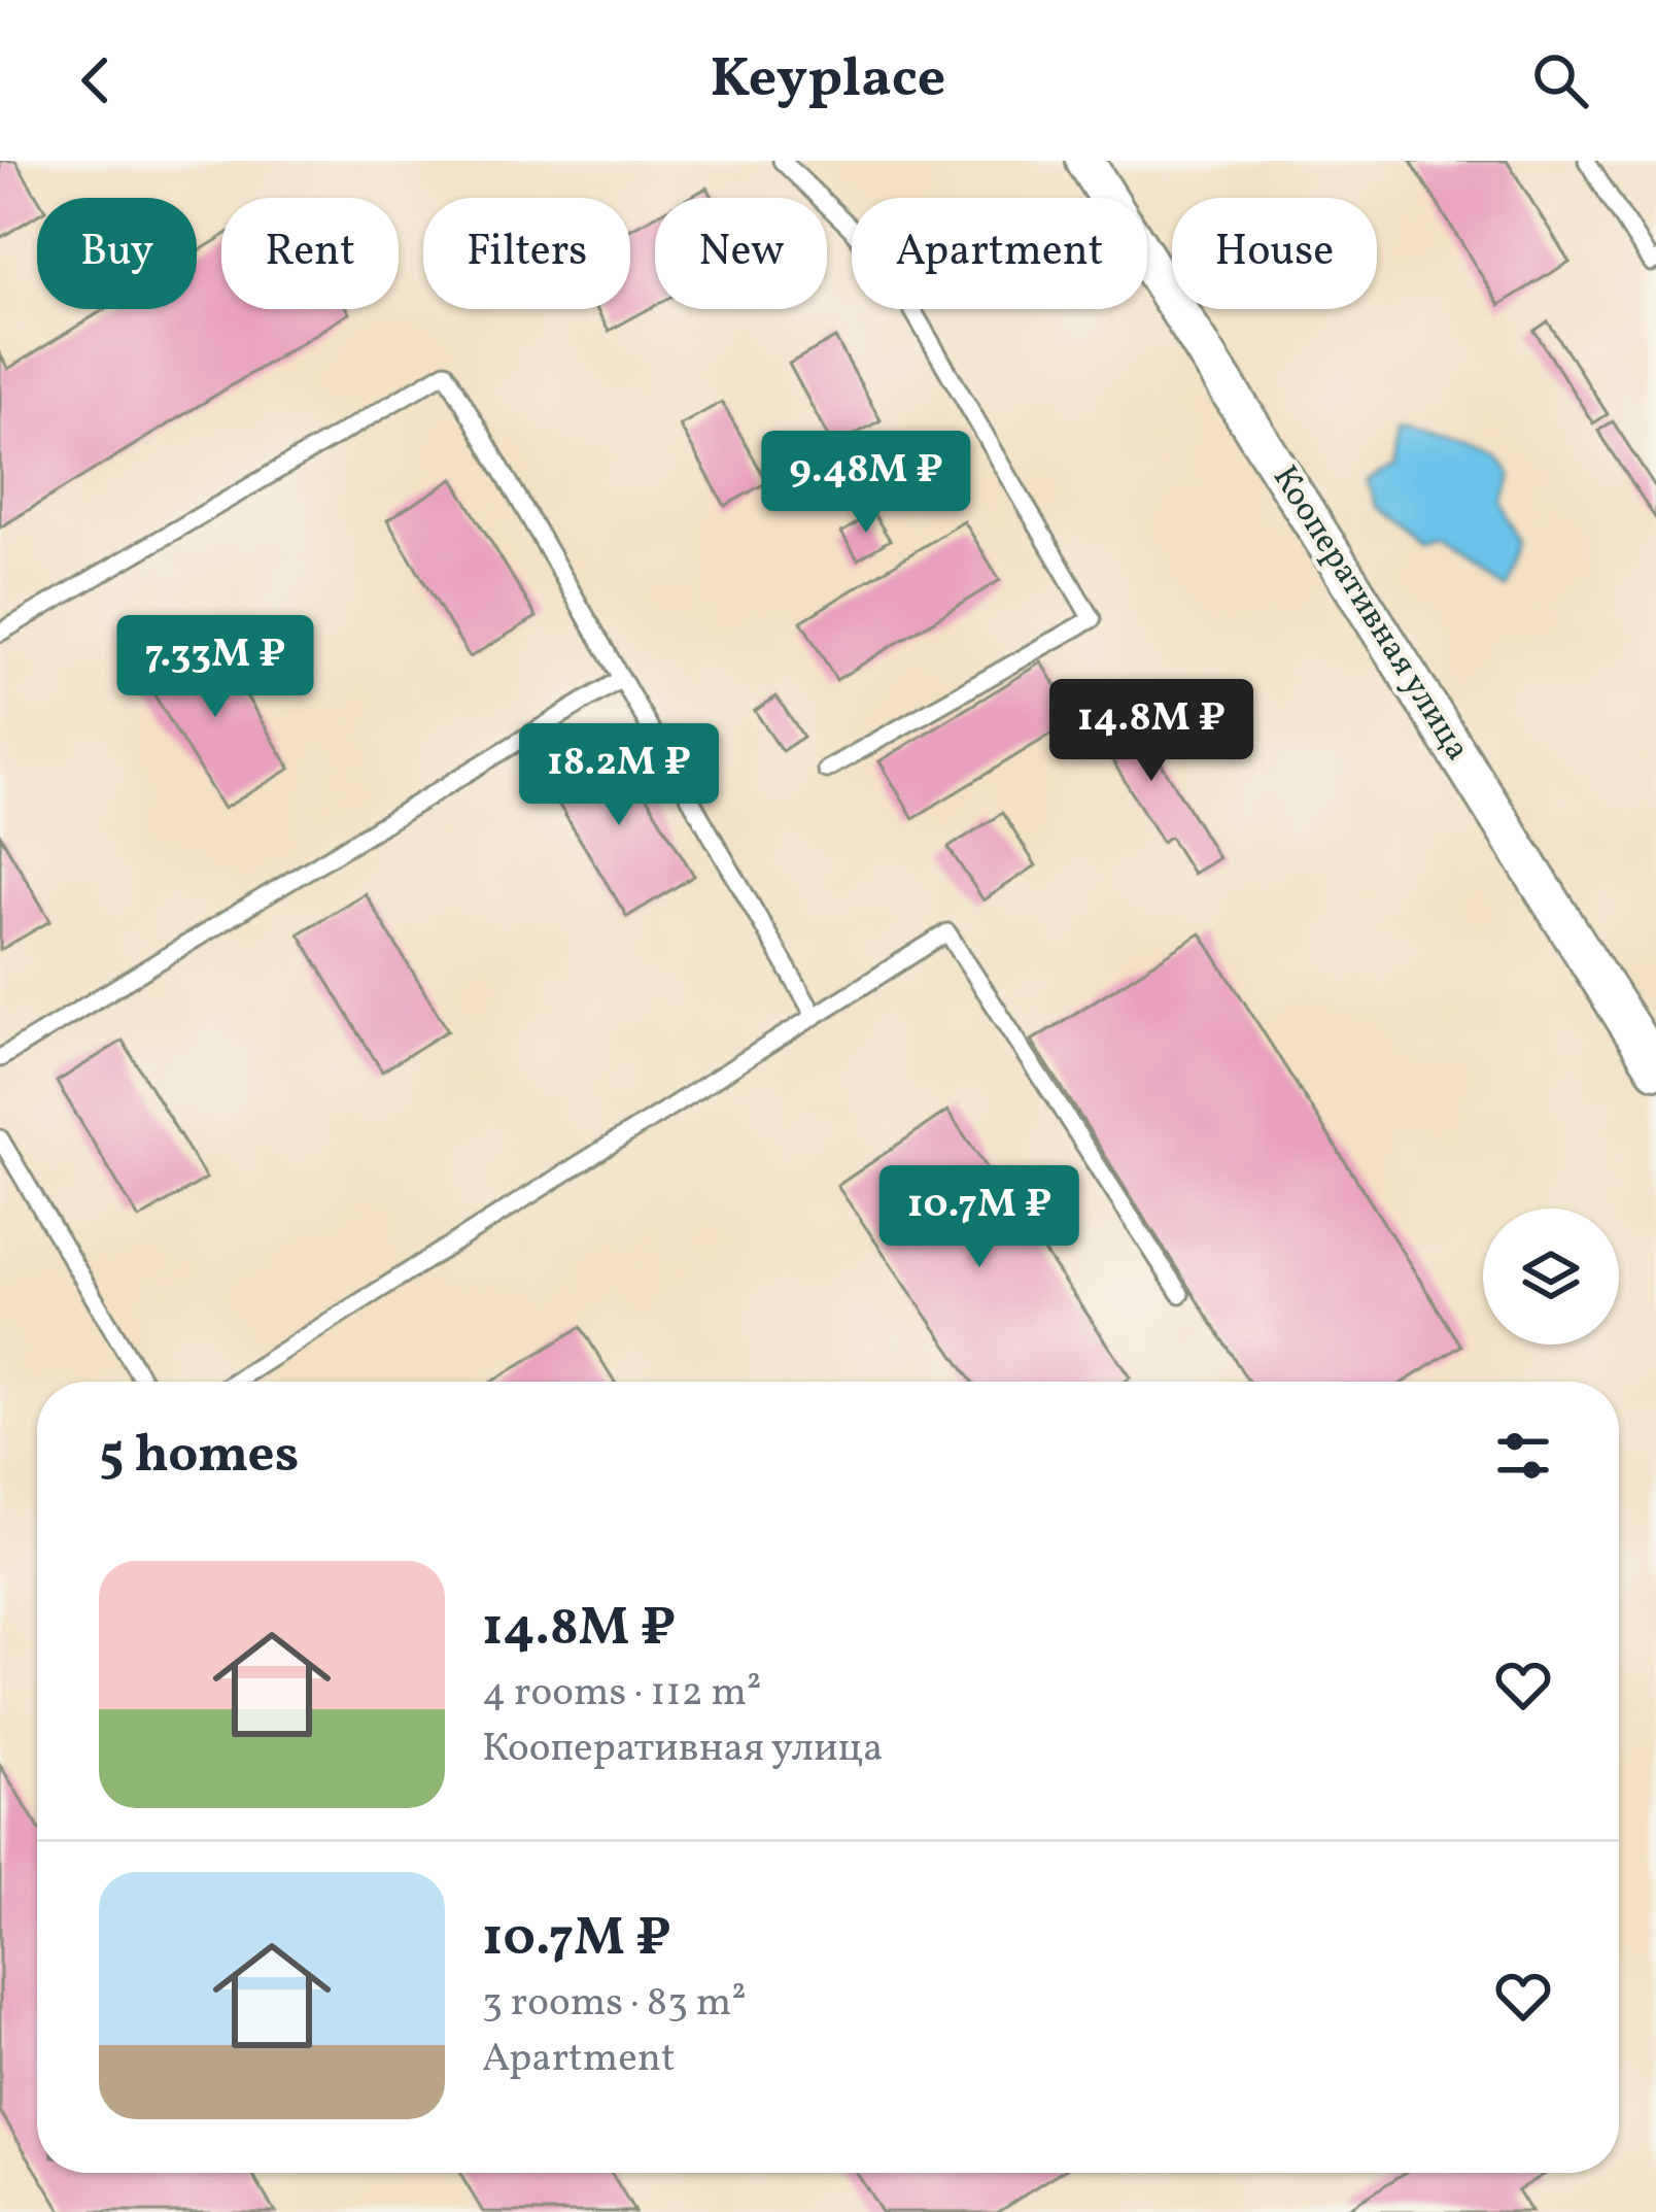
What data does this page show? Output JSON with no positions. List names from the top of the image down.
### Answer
{
  "streets": {
    "street": ["Кооперативная улица"]
  },
  "page": {
    "header": "Keyplace",
    "chip": [
      "Buy",
      "Rent",
      "Filters",
      "New",
      "Apartment",
      "House"
    ],
    "price": [
      "9.48M ₽",
      "7.33M ₽",
      "14.8M ₽",
      "18.2M ₽",
      "10.7M ₽"
    ],
    "heading": "5 homes",
    "list": [
      {
        "name": "14.8M ₽",
        "note": "4 rooms · 112 m² · Кооперативная улица"
      },
      {
        "name": "10.7M ₽",
        "note": "3 rooms · 83 m² · Apartment"
      }
    ]
  }
}
